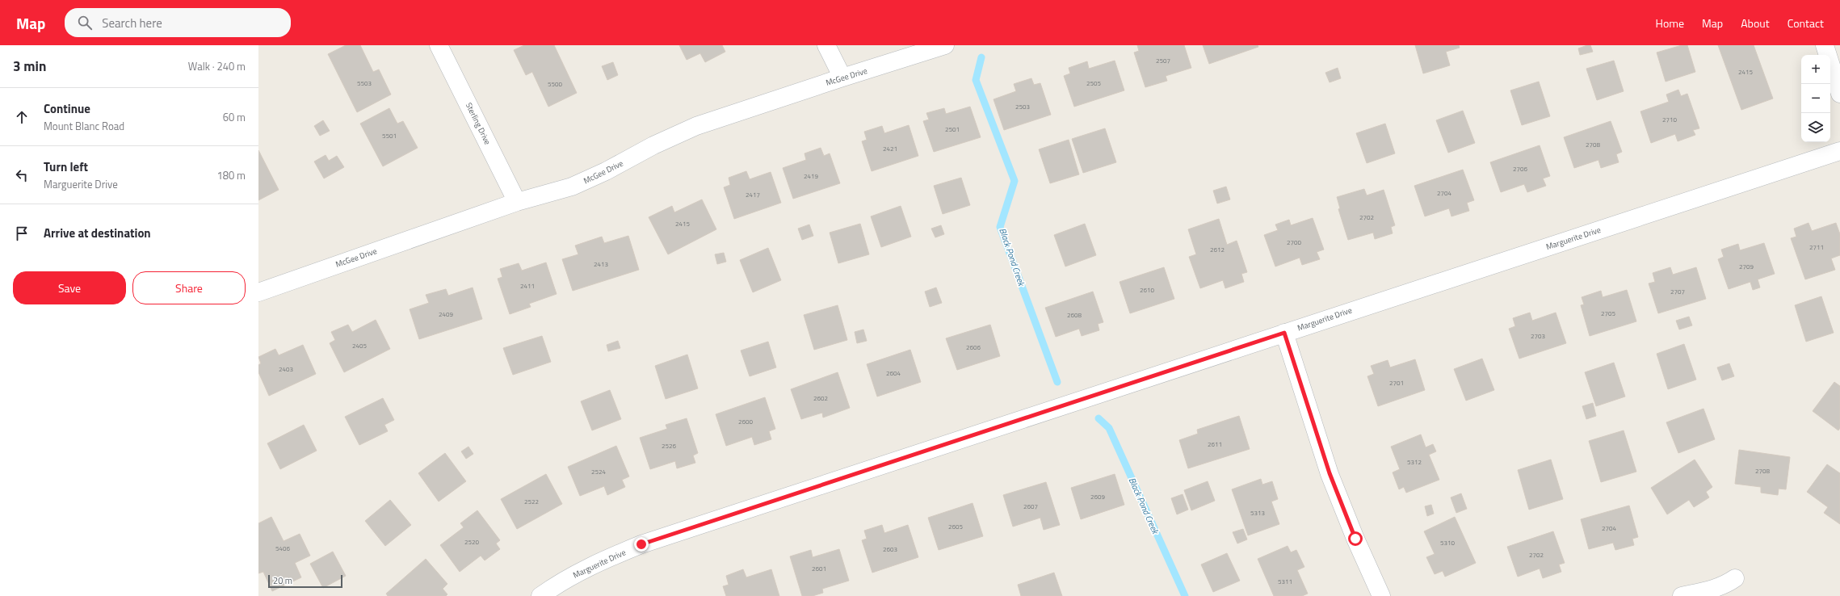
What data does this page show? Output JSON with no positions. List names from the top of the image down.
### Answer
{
  "streets": {
    "street": ["McGee Drive", "Sterling Drive", "Marguerite Drive"]
  },
  "crossings": [
    ["McGee Drive", "Sterling Drive"]
  ],
  "water": ["Black Pond Creek"],
  "house_numbers": [
    "2507",
    "2415",
    "5503",
    "2505",
    "5500",
    "2503",
    "2710",
    "2501",
    "5501",
    "2708",
    "2421",
    "2706",
    "2419",
    "2704",
    "2417",
    "2702",
    "2415",
    "2700",
    "2711",
    "2612",
    "2413",
    "2709",
    "2411",
    "2610",
    "2707",
    "2705",
    "2409",
    "2608",
    "2703",
    "2405",
    "2606",
    "2403",
    "2604",
    "2701",
    "2602",
    "2600",
    "2611",
    "2526",
    "5312",
    "2708",
    "2524",
    "2609",
    "2522",
    "2607",
    "5313",
    "2605",
    "2704",
    "2520",
    "5310",
    "5406",
    "2603",
    "2702",
    "2601",
    "5311"
  ],
  "scale_bar": "20 m",
  "page": {
    "header": "Map",
    "search": "Search here",
    "nav": [
      "Home",
      "Map",
      "About",
      "Contact"
    ],
    "heading": ["3 min", "Walk · 240 m"],
    "map_buttons": ["+", "−"],
    "list": [
      ["Continue", "Mount Blanc Road", "60 m"],
      ["Turn left", "Marguerite Drive", "180 m"],
      "Arrive at destination"
    ],
    "buttons": ["Save", "Share"],
    "scale": "20 m"
  }
}
